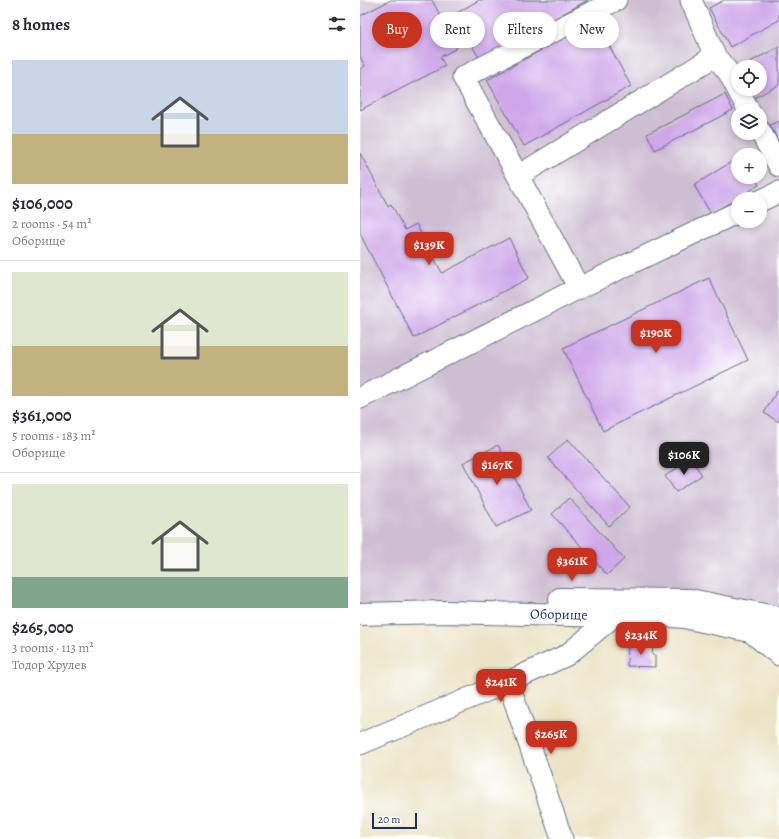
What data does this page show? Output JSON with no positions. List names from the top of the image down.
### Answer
{
  "streets": {
    "main road": ["Оборище"]
  },
  "scale_bar": "20 m",
  "page": {
    "heading": "8 homes",
    "chip": [
      "Buy",
      "Rent",
      "Filters",
      "New"
    ],
    "list": [
      {
        "name": "$106,000",
        "note": "2 rooms · 54 m² · Оборище"
      },
      {
        "name": "$361,000",
        "note": "5 rooms · 183 m² · Оборище"
      },
      {
        "name": "$265,000",
        "note": "3 rooms · 113 m² · Тодор Хрулев"
      }
    ],
    "map_buttons": ["+", "−"],
    "price": [
      "$139K",
      "$190K",
      "$106K",
      "$167K",
      "$361K",
      "$234K",
      "$241K",
      "$265K"
    ],
    "scale": "20 m"
  }
}
